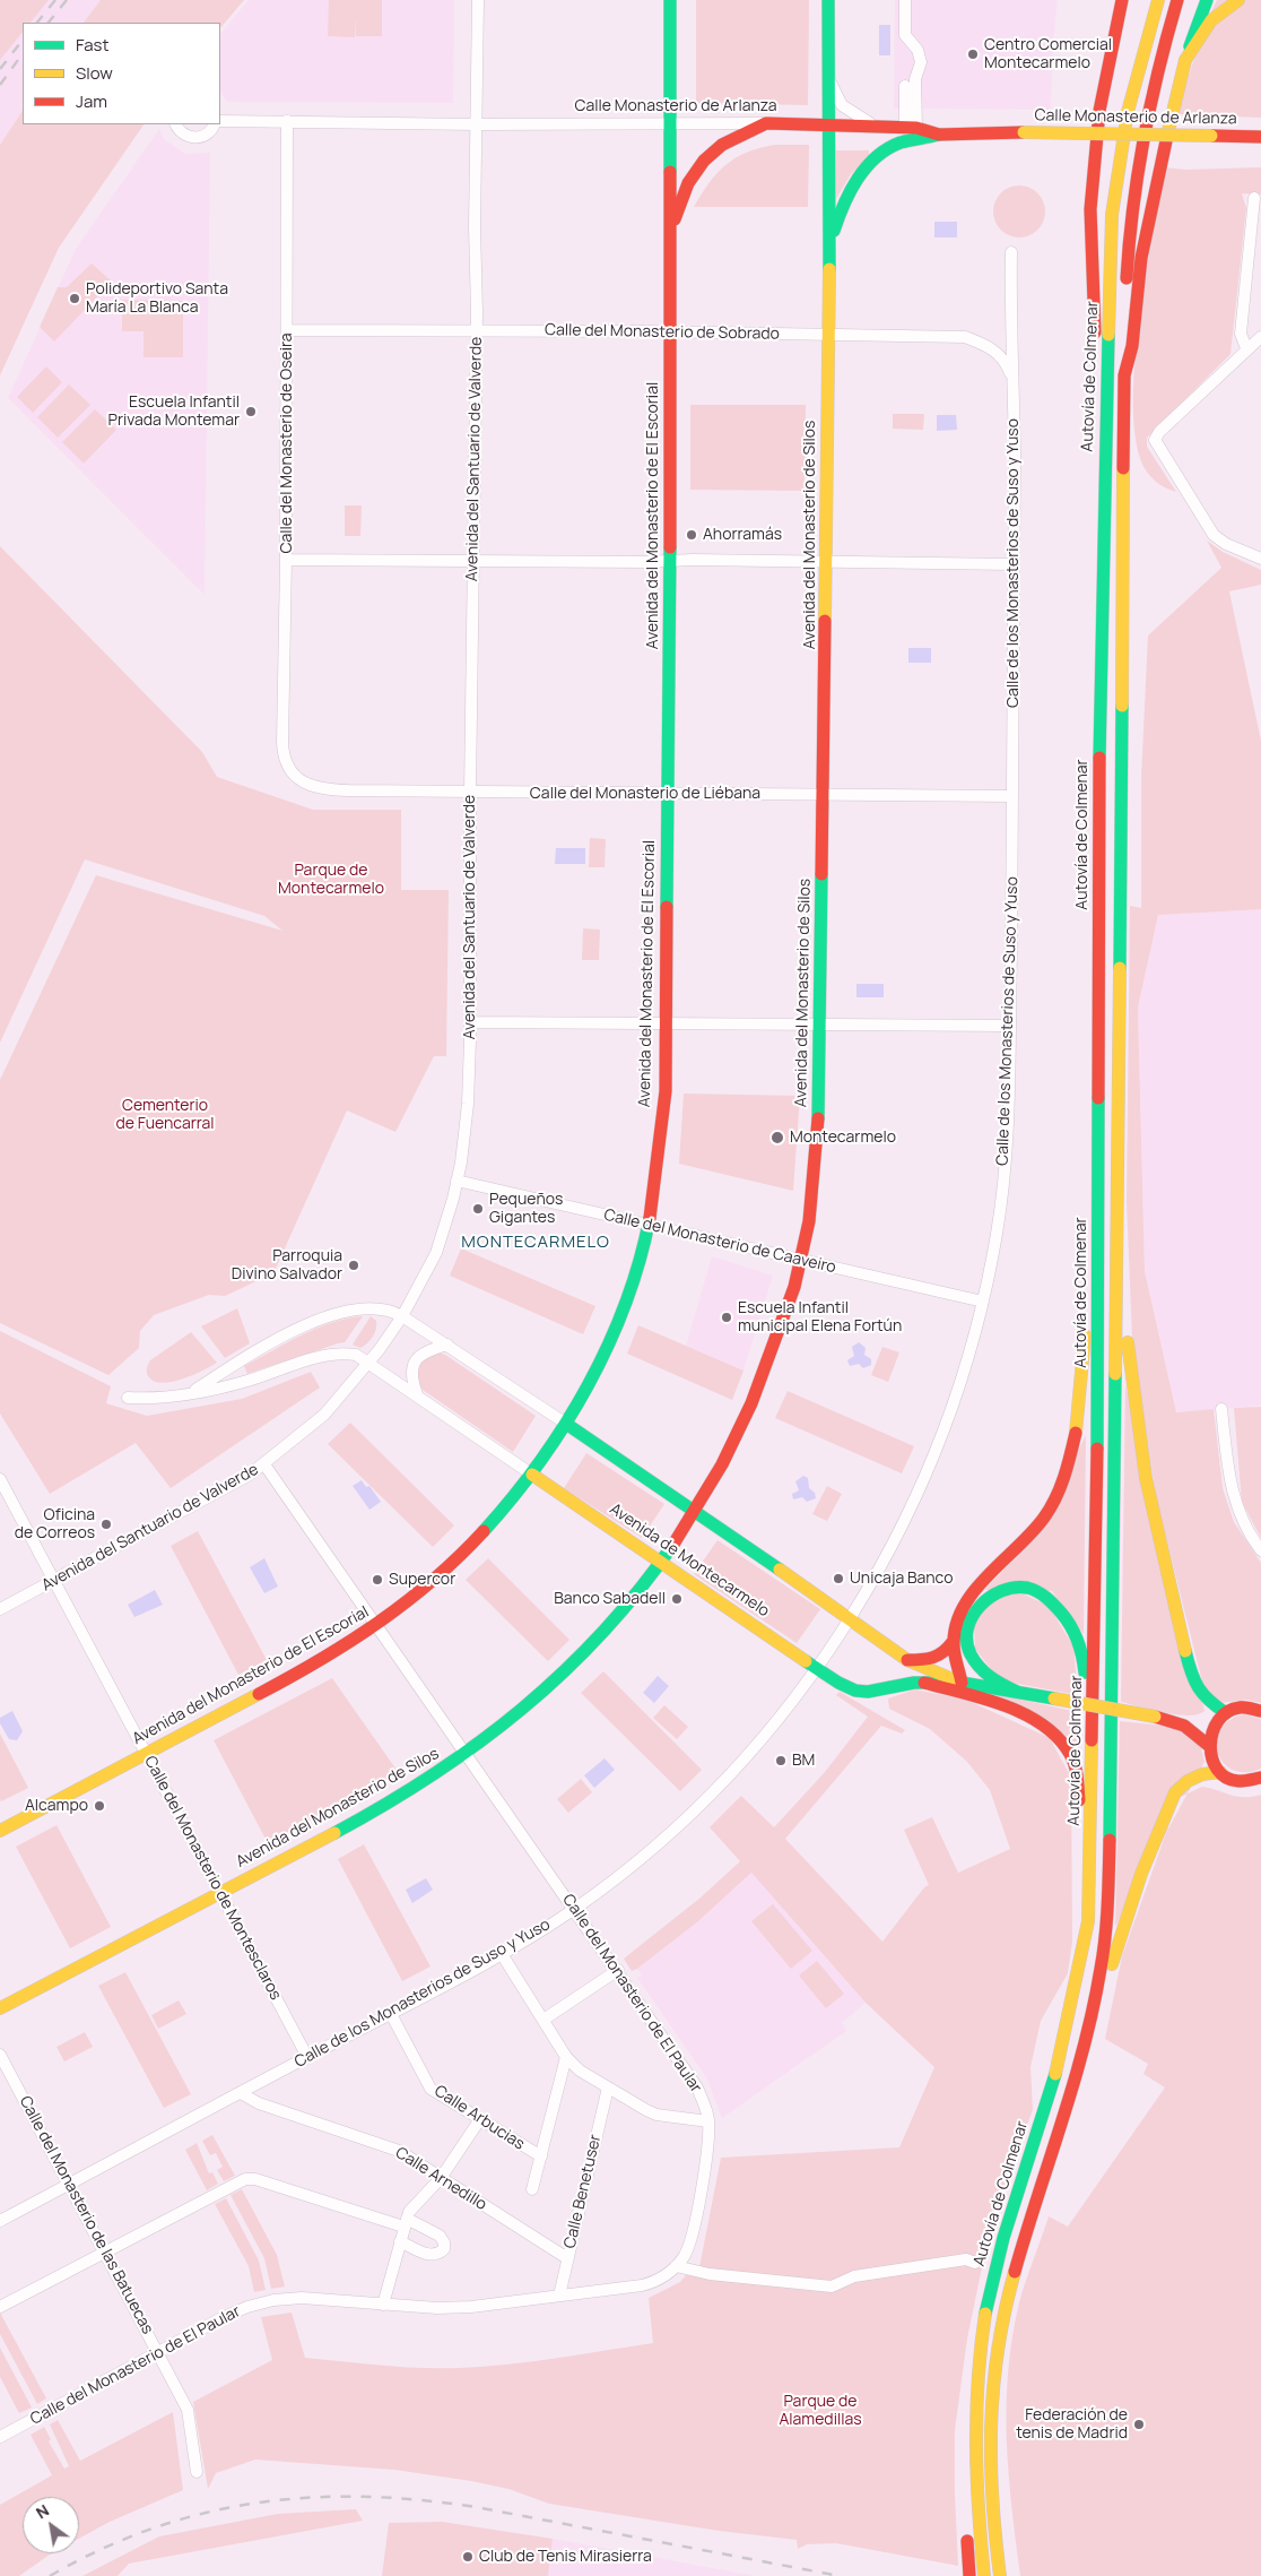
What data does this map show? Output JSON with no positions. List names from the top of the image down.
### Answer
{
  "streets": {
    "main road": [
      "Calle Monasterio de Arlanza",
      "Autovía de Colmenar",
      "Avenida del Monasterio de El Escorial",
      "Avenida del Monasterio de Silos",
      "Avenida de Montecarmelo"
    ],
    "street": [
      "Calle del Monasterio de Sobrado",
      "Calle del Monasterio de Oseira",
      "Avenida del Santuario de Valverde",
      "Calle de los Monasterios de Suso y Yuso",
      "Calle del Monasterio de Liébana",
      "Calle del Monasterio de Caaveiro",
      "Calle del Monasterio de Montesclaros",
      "Calle del Monasterio de El Paular",
      "Calle Arbucias",
      "Calle Arnedillo",
      "Calle Benetuser",
      "Calle del Monasterio de las Batuecas"
    ]
  },
  "crossings": [
    ["Calle Monasterio de Arlanza", "Avenida del Santuario de Valverde"],
    ["Calle Monasterio de Arlanza", "Avenida del Monasterio de El Escorial"],
    ["Calle Monasterio de Arlanza", "Avenida del Monasterio de Silos"],
    ["Calle del Monasterio de Sobrado", "Calle del Monasterio de Oseira"],
    ["Calle del Monasterio de Sobrado", "Avenida del Santuario de Valverde"],
    ["Calle del Monasterio de Sobrado", "Avenida del Monasterio de El Escorial"],
    ["Calle del Monasterio de Sobrado", "Avenida del Monasterio de Silos"],
    ["Calle del Monasterio de Sobrado", "Calle de los Monasterios de Suso y Yuso"],
    ["Calle del Monasterio de Oseira", "Calle del Monasterio de Liébana"],
    ["Avenida del Santuario de Valverde", "Calle del Monasterio de Liébana"],
    ["Avenida del Santuario de Valverde", "Calle del Monasterio de Caaveiro"],
    ["Avenida del Santuario de Valverde", "Avenida de Montecarmelo"],
    ["Avenida del Santuario de Valverde", "Calle del Monasterio de Montesclaros"],
    ["Avenida del Santuario de Valverde", "Calle del Monasterio de El Paular"],
    ["Avenida del Monasterio de El Escorial", "Calle del Monasterio de Liébana"],
    ["Avenida del Monasterio de El Escorial", "Calle del Monasterio de Caaveiro"],
    ["Avenida del Monasterio de El Escorial", "Avenida de Montecarmelo"],
    ["Avenida del Monasterio de El Escorial", "Calle del Monasterio de Montesclaros"],
    ["Avenida del Monasterio de El Escorial", "Calle del Monasterio de El Paular"],
    ["Avenida del Monasterio de Silos", "Calle del Monasterio de Liébana"],
    ["Avenida del Monasterio de Silos", "Calle del Monasterio de Caaveiro"],
    ["Avenida del Monasterio de Silos", "Avenida de Montecarmelo"],
    ["Avenida del Monasterio de Silos", "Calle del Monasterio de Montesclaros"],
    ["Avenida del Monasterio de Silos", "Calle del Monasterio de El Paular"],
    ["Calle de los Monasterios de Suso y Yuso", "Calle del Monasterio de Liébana"],
    ["Calle de los Monasterios de Suso y Yuso", "Calle del Monasterio de Caaveiro"],
    ["Calle de los Monasterios de Suso y Yuso", "Avenida de Montecarmelo"],
    ["Calle de los Monasterios de Suso y Yuso", "Calle del Monasterio de Montesclaros"],
    ["Calle de los Monasterios de Suso y Yuso", "Calle del Monasterio de El Paular"],
    ["Calle de los Monasterios de Suso y Yuso", "Calle Arbucias"],
    ["Calle de los Monasterios de Suso y Yuso", "Calle Arnedillo"],
    ["Calle de los Monasterios de Suso y Yuso", "Calle del Monasterio de las Batuecas"],
    ["Calle del Monasterio de El Paular", "Calle Benetuser"],
    ["Calle del Monasterio de El Paular", "Calle del Monasterio de las Batuecas"],
    ["Calle Arnedillo", "Calle Benetuser"]
  ],
  "districts": ["MONTECARMELO"],
  "parks": ["Parque de Montecarmelo", "Cementerio de Fuencarral", "Parque de Alamedillas"],
  "places": [
    "Centro Comercial Montecarmelo",
    "Polideportivo Santa María La Blanca",
    "Escuela Infantil Privada Montemar",
    "Ahorramás",
    "Montecarmelo",
    "Pequeños Gigantes",
    "Parroquia Divino Salvador",
    "Escuela Infantil municipal Elena Fortún",
    "Oficina de Correos",
    "Unicaja Banco",
    "Supercor",
    "Banco Sabadell",
    "BM",
    "Alcampo",
    "Federación de tenis de Madrid",
    "Club de Tenis Mirasierra"
  ],
  "legend": ["Fast", "Slow", "Jam"],
  "north": "top left"
}
